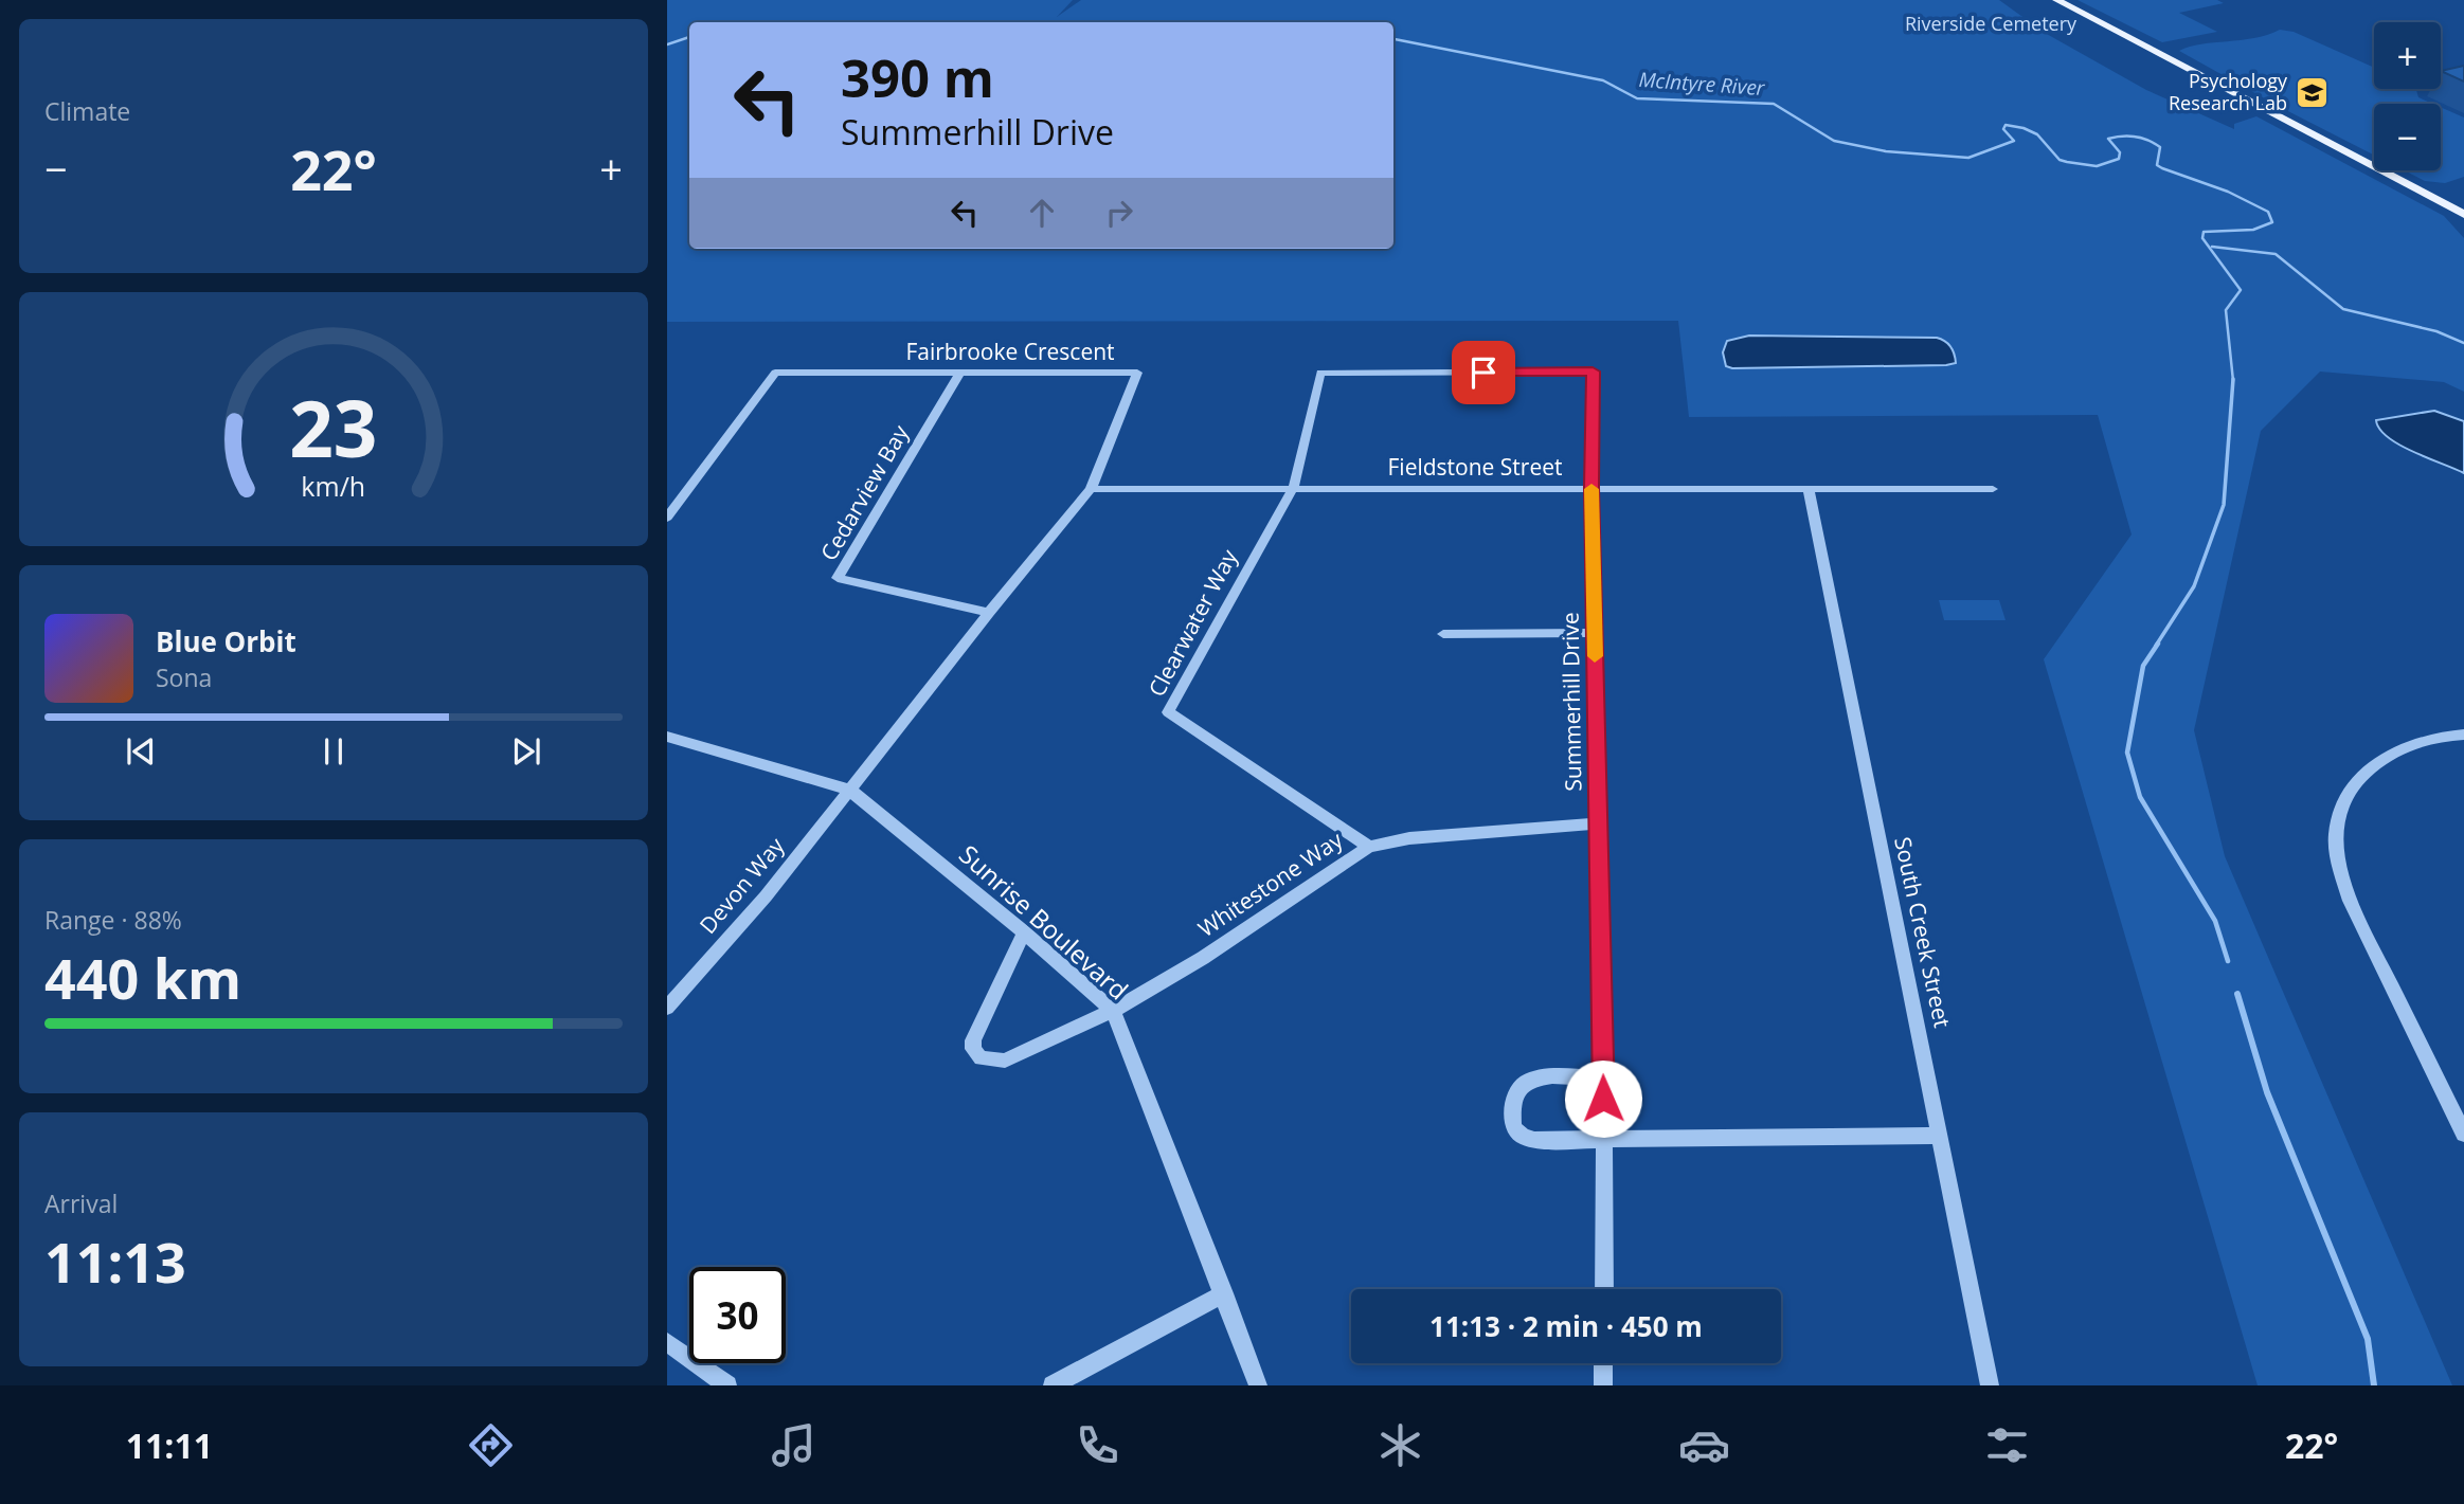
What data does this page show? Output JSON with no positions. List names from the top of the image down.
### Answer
{
  "streets": {
    "street": [
      "Fairbrooke Crescent",
      "Fieldstone Street",
      "Cedarview Bay",
      "Clearwater Way",
      "Summerhill Drive",
      "Whitestone Way",
      "Devon Way",
      "Sunrise Boulevard",
      "South Creek Street"
    ]
  },
  "crossings": [
    ["Fairbrooke Crescent", "Fieldstone Street"],
    ["Fairbrooke Crescent", "Cedarview Bay"],
    ["Fairbrooke Crescent", "Devon Way"],
    ["Fairbrooke Crescent", "Sunrise Boulevard"],
    ["Fieldstone Street", "Clearwater Way"],
    ["Fieldstone Street", "Summerhill Drive"],
    ["Fieldstone Street", "South Creek Street"],
    ["Clearwater Way", "Summerhill Drive"],
    ["Clearwater Way", "Whitestone Way"],
    ["Summerhill Drive", "Whitestone Way"],
    ["Whitestone Way", "Sunrise Boulevard"],
    ["Devon Way", "Sunrise Boulevard"]
  ],
  "water": ["McIntyre River"],
  "parks": ["Riverside Cemetery"],
  "places": {
    "school or university": ["Psychology Research Lab"]
  },
  "page": {
    "tile": [
      "Climate",
      ["Range · 88%", "440 km"],
      ["Arrival", "11:13"]
    ],
    "map_buttons": ["+", "−"],
    "turn": ["390 m", "Summerhill Drive"],
    "heat": ["−", "22°", "+"],
    "song": ["Blue Orbit", "Sona"],
    "limit": "30",
    "trip": "11:13 · 2 min · 450 m",
    "tabs": ["11:11", "22°"],
    "gauge": ["23", "km/h"]
  }
}
